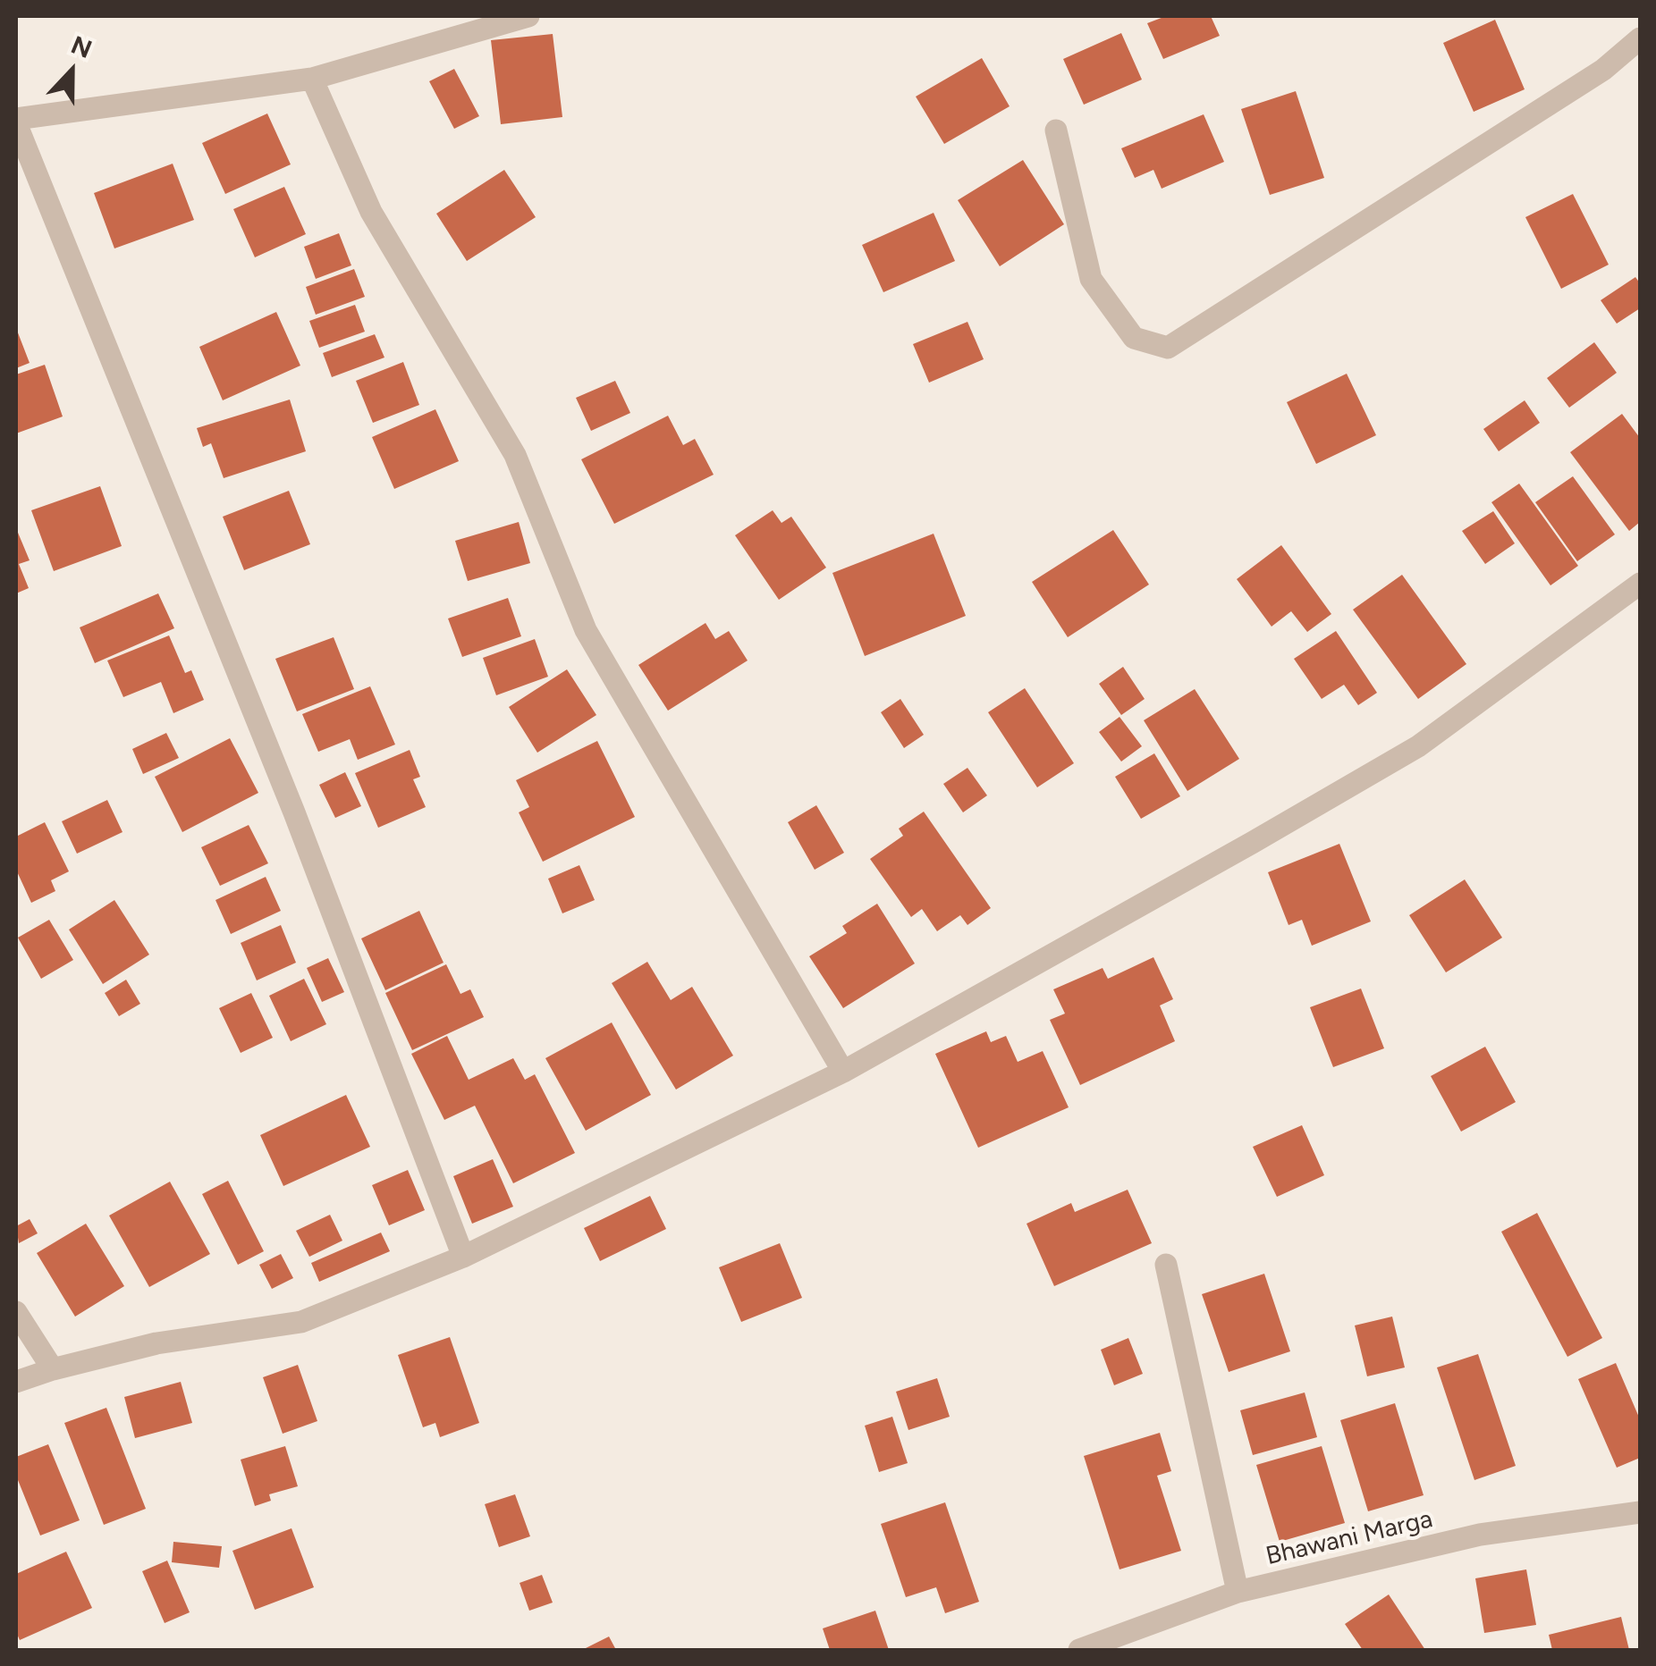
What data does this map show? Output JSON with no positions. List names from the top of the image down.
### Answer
{
  "streets": {
    "street": ["Bhawani Marga"]
  },
  "north": "top"
}
